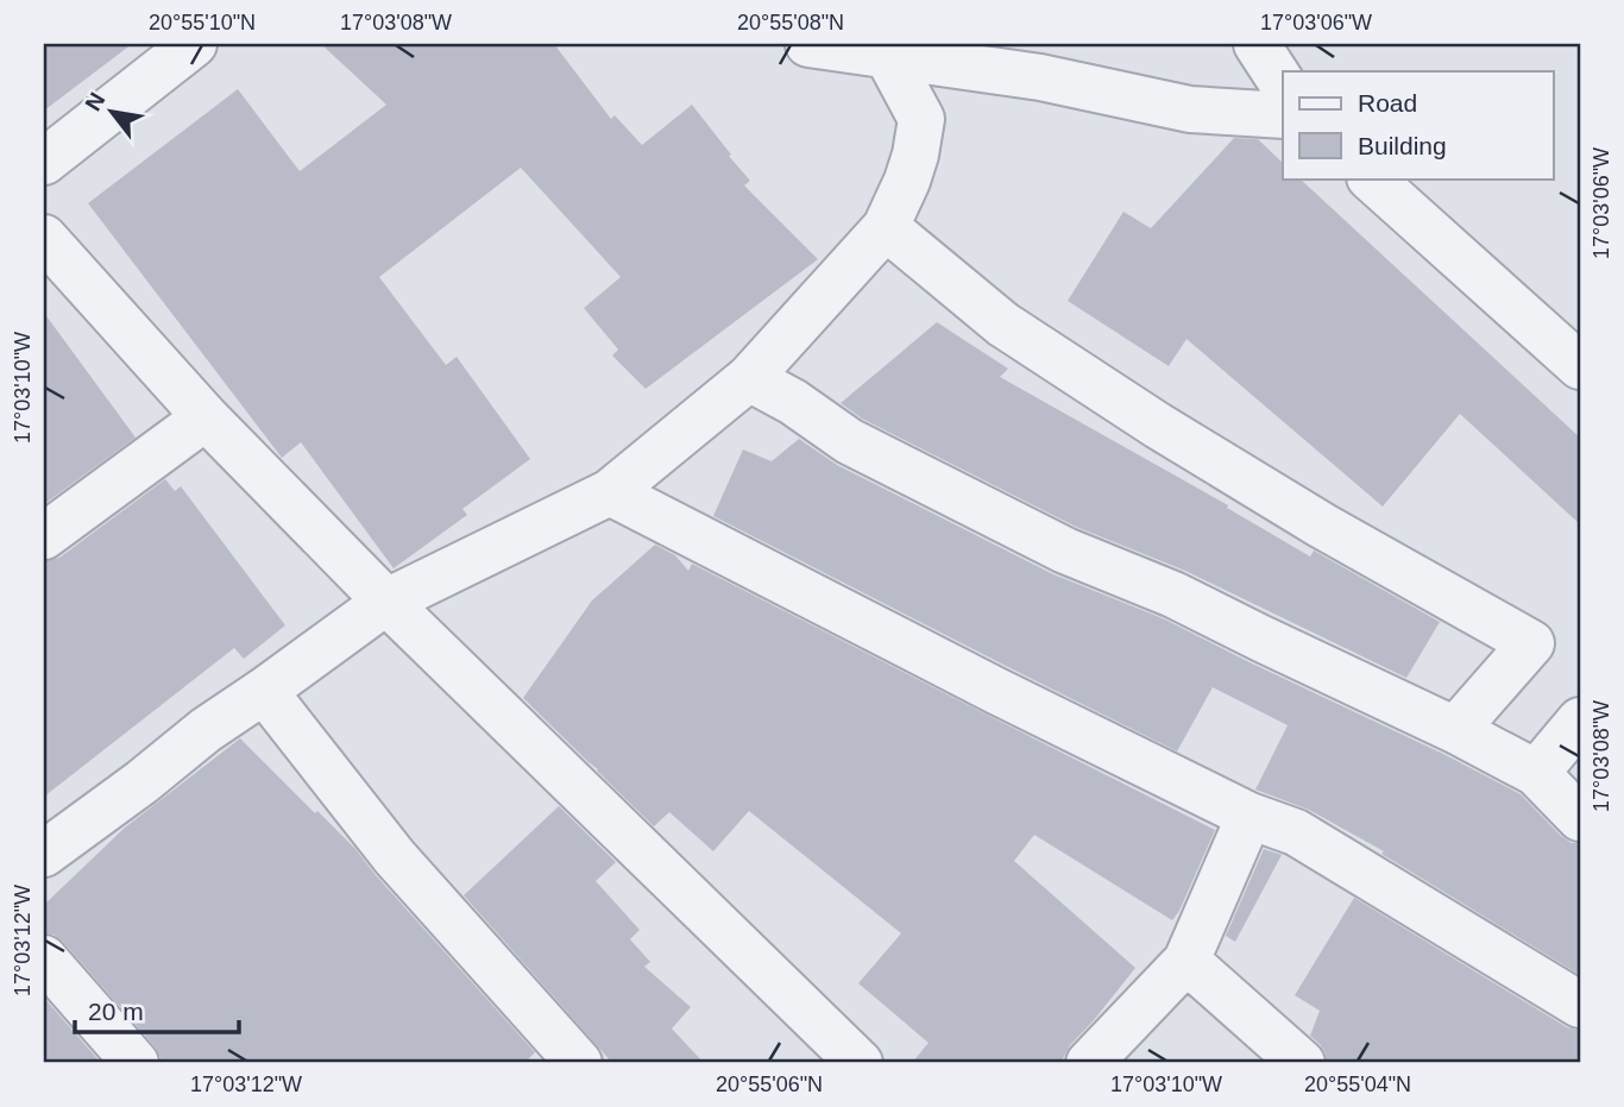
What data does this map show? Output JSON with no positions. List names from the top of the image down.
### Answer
{
  "legend": ["Road", "Building"],
  "scale_bar": "20 m",
  "north": "top left",
  "coordinates": [
    "20°55'10\"N",
    "17°03'08\"W",
    "20°55'08\"N",
    "17°03'06\"W",
    "17°03'10\"W",
    "17°03'12\"W",
    "20°55'06\"N",
    "20°55'04\"N"
  ]
}
